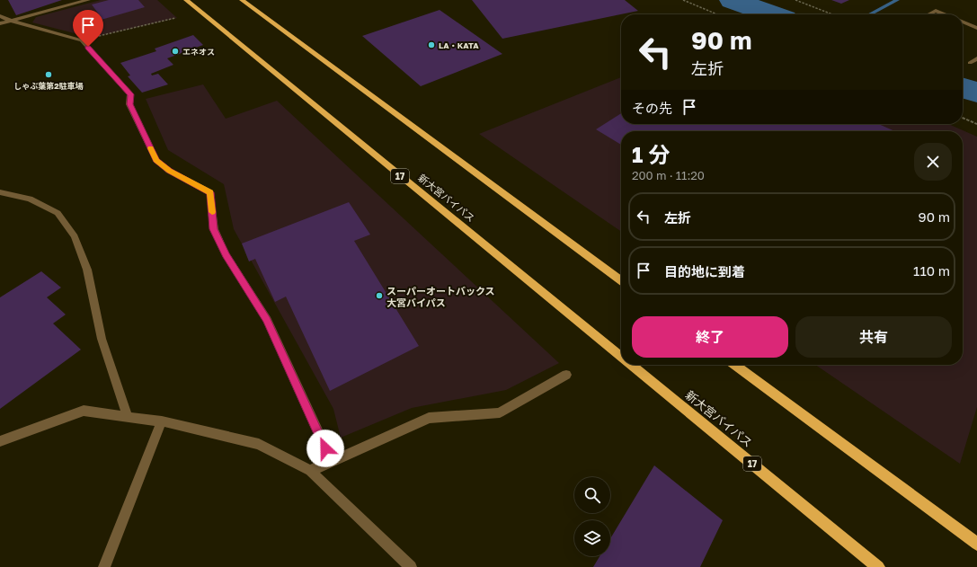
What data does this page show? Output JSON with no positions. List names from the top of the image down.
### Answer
{
  "streets": {
    "highway": ["17", "新大宮バイパス"]
  },
  "places": [
    "LA・KATA",
    "エネオス",
    "しゃぶ葉第2駐車場",
    "スーパーオートバックス 大宮バイパス"
  ],
  "page": {
    "turn": ["90 m", "左折"],
    "then": "その先",
    "heading": ["1 分", "200 m · 11:20"],
    "list": [
      {
        "name": "左折",
        "value": "90 m"
      },
      {
        "name": "目的地に到着",
        "value": "110 m"
      }
    ],
    "buttons": ["終了", "共有"]
  }
}
